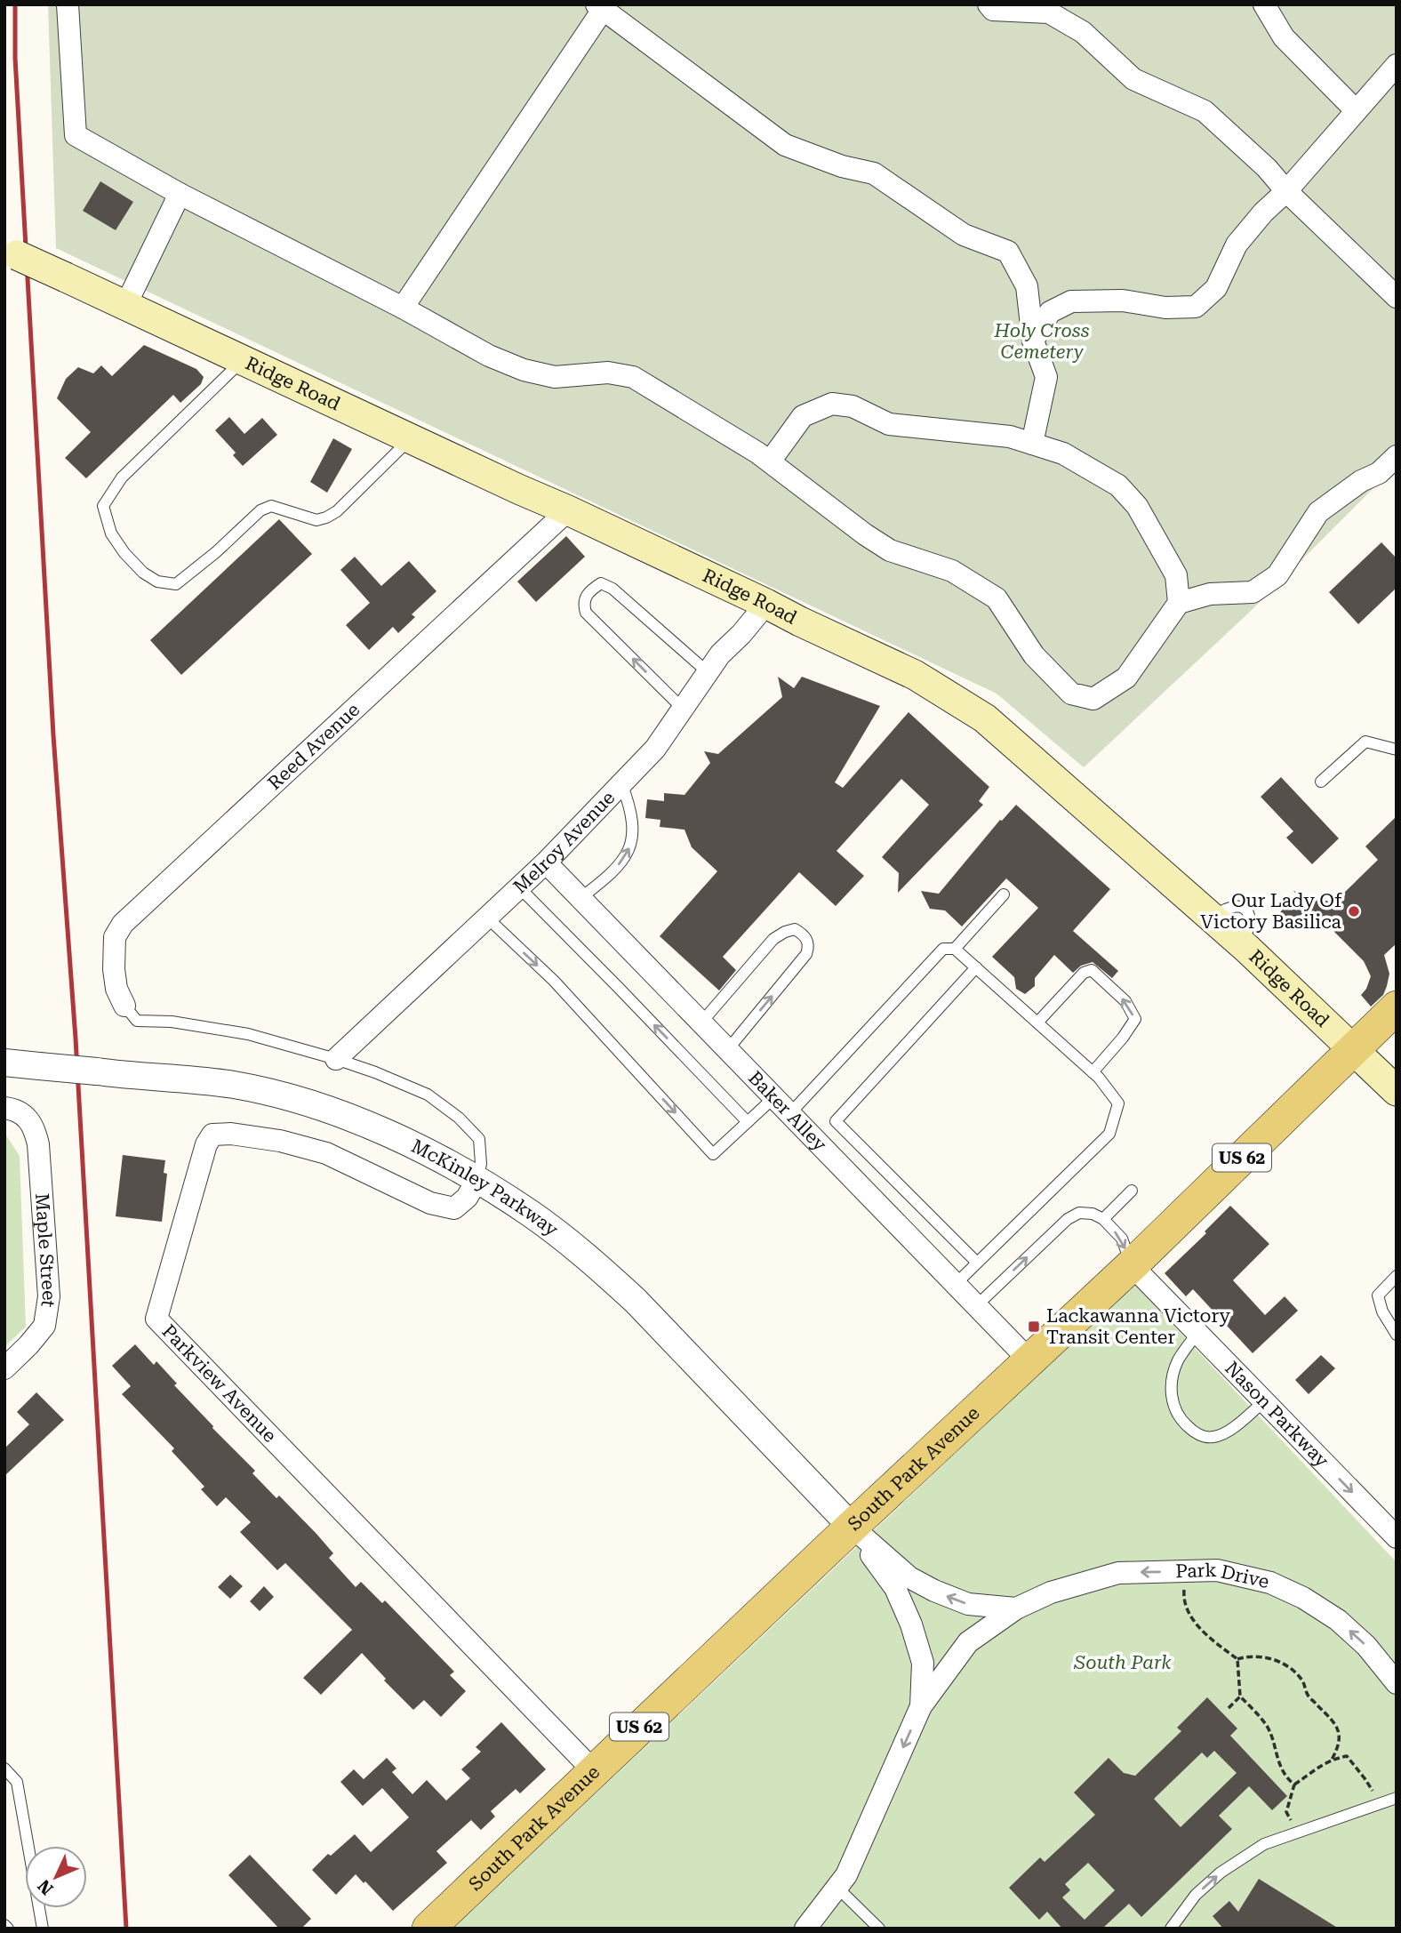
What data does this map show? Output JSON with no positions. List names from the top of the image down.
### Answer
{
  "streets": {
    "main road": ["Ridge Road", "US 62", "South Park Avenue"],
    "street": [
      "Reed Avenue",
      "Melroy Avenue",
      "Baker Alley",
      "McKinley Parkway",
      "Maple Street",
      "Parkview Avenue",
      "Nason Parkway",
      "Park Drive"
    ]
  },
  "crossings": [
    ["Ridge Road", "Reed Avenue"],
    ["Ridge Road", "Melroy Avenue"],
    ["Ridge Road", "South Park Avenue"],
    ["Melroy Avenue", "Baker Alley"],
    ["Baker Alley", "South Park Avenue"],
    ["McKinley Parkway", "Parkview Avenue"],
    ["McKinley Parkway", "South Park Avenue"],
    ["McKinley Parkway", "Park Drive"],
    ["Parkview Avenue", "South Park Avenue"],
    ["Nason Parkway", "South Park Avenue"],
    ["South Park Avenue", "Park Drive"]
  ],
  "one_way": ["Nason Parkway"],
  "parks": ["Holy Cross Cemetery", "South Park"],
  "places": {
    "other": ["Our Lady Of Victory Basilica"],
    "transit": ["Lackawanna Victory Transit Center"]
  },
  "north": "bottom left"
}
